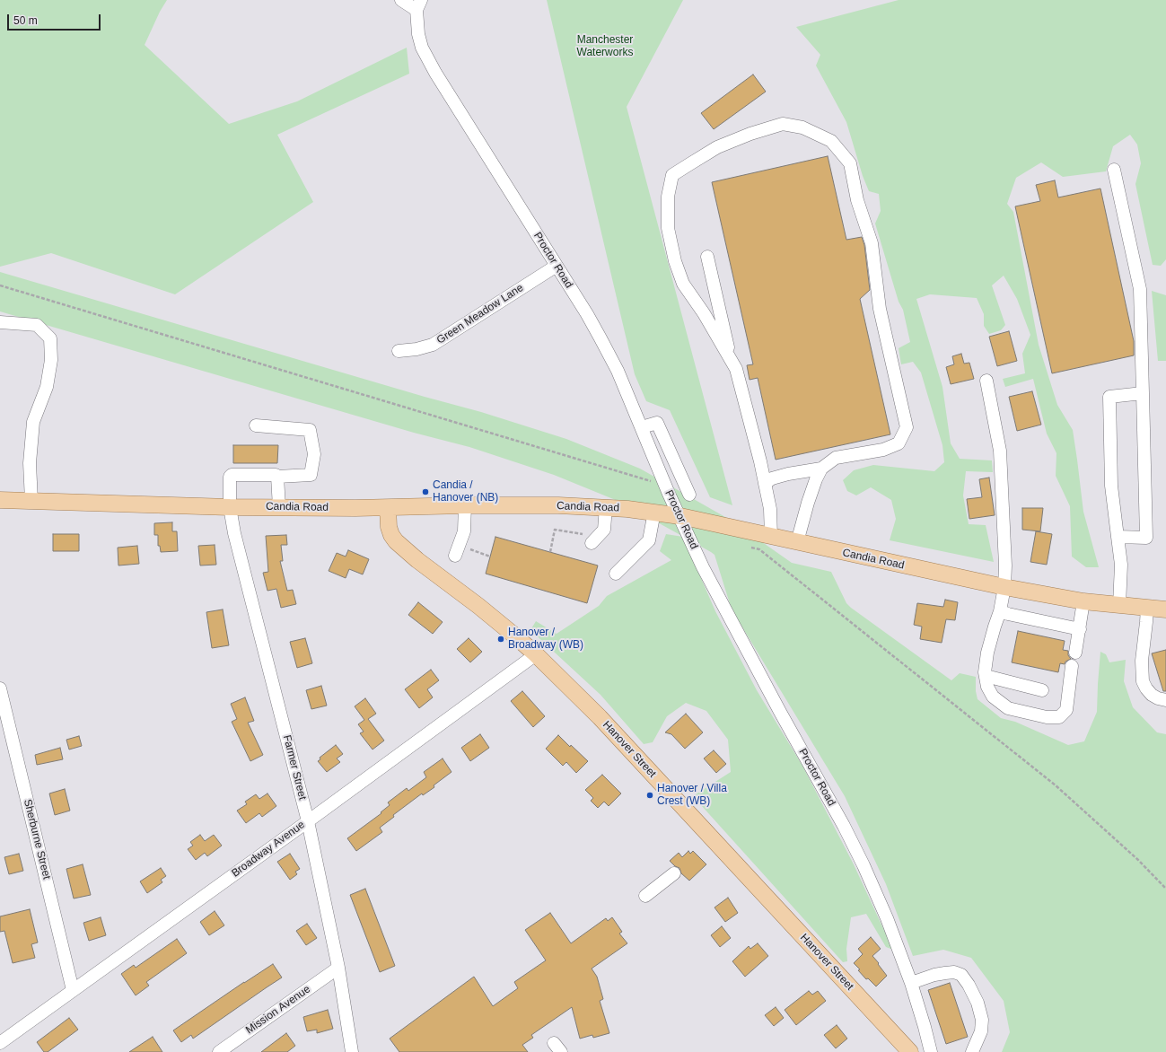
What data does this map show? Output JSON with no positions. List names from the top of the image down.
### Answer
{
  "streets": {
    "main road": ["Candia Road", "Hanover Street"],
    "street": [
      "Proctor Road",
      "Green Meadow Lane",
      "Farmer Street",
      "Sherburne Street",
      "Broadway Avenue",
      "Mission Avenue"
    ]
  },
  "crossings": [
    ["Proctor Road", "Green Meadow Lane"],
    ["Proctor Road", "Candia Road"],
    ["Candia Road", "Hanover Street"],
    ["Candia Road", "Farmer Street"],
    ["Hanover Street", "Broadway Avenue"],
    ["Farmer Street", "Broadway Avenue"],
    ["Farmer Street", "Mission Avenue"],
    ["Sherburne Street", "Broadway Avenue"]
  ],
  "parks": ["Manchester Waterworks"],
  "places": ["Candia / Hanover (NB)", "Hanover / Broadway (WB)", "Hanover / Villa Crest (WB)"],
  "scale_bar": "50 m"
}
